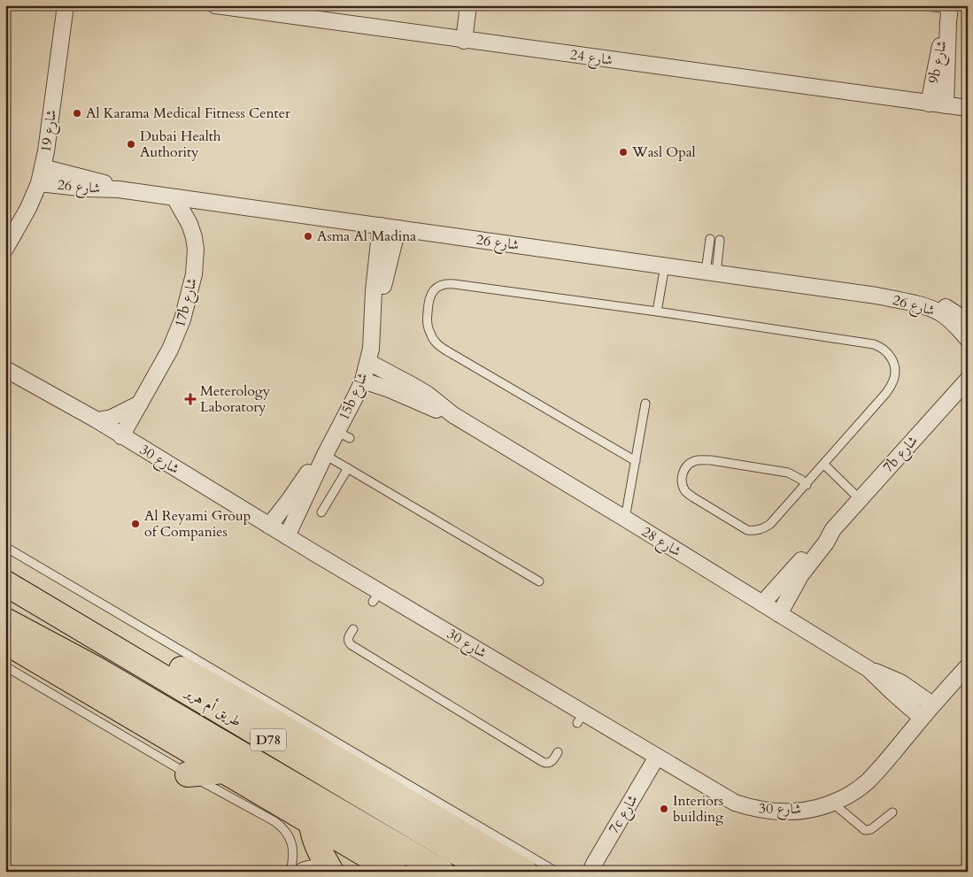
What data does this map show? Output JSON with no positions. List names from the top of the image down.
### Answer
{
  "streets": {
    "main road": ["طريق أم هرير", "D78"],
    "street": [
      "شارع 24",
      "9b شارع",
      "شارع 19",
      "شارع 26",
      "17b شارع",
      "15b شارع",
      "7b شارع",
      "شارع 30",
      "شارع 28",
      "7c شارع"
    ]
  },
  "crossings": [
    ["شارع 24", "9b شارع"],
    ["شارع 19", "شارع 26"],
    ["شارع 26", "17b شارع"],
    ["شارع 26", "15b شارع"],
    ["17b شارع", "شارع 30"],
    ["15b شارع", "شارع 30"],
    ["15b شارع", "شارع 28"],
    ["7b شارع", "شارع 28"],
    ["شارع 30", "شارع 28"],
    ["شارع 30", "7c شارع"]
  ],
  "places": {
    "other": [
      "Al Karama Medical Fitness Center",
      "Dubai Health Authority",
      "Wasl Opal",
      "Asma Al Madina",
      "Al Reyami Group of Companies",
      "Interiors building"
    ],
    "health": ["Meterology Laboratory"]
  }
}
